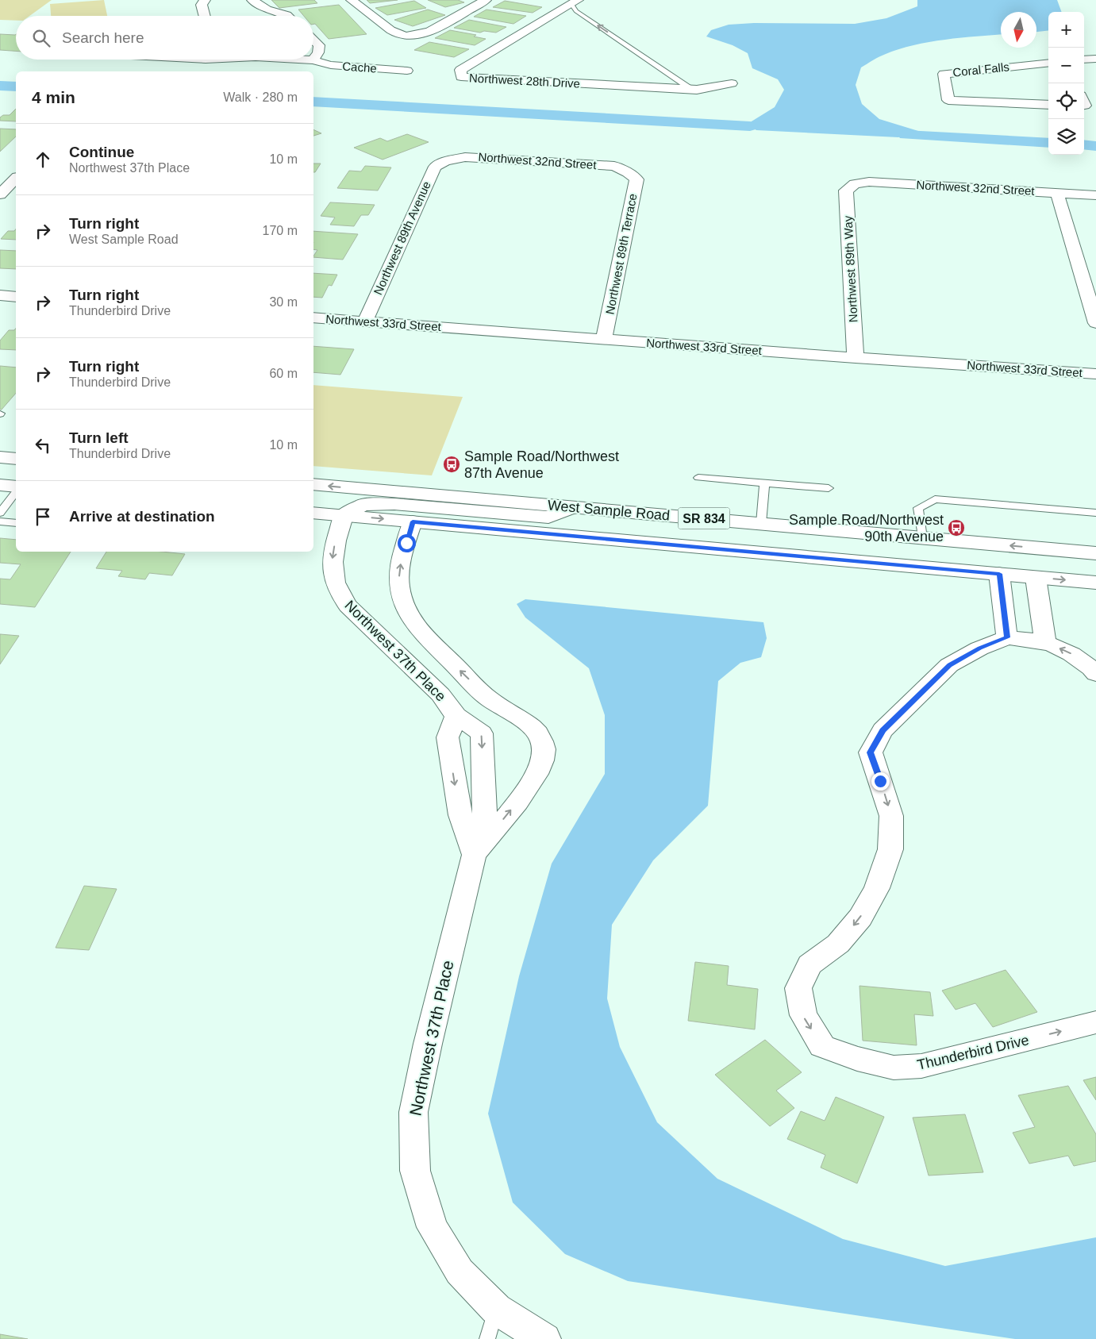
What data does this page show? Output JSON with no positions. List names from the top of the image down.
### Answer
{
  "streets": {
    "street": [
      "Cache",
      "Coral Falls",
      "Northwest 28th Drive",
      "Northwest 32nd Street",
      "Northwest 89th Avenue",
      "Northwest 89th Terrace",
      "Northwest 89th Way",
      "Northwest 33rd Street",
      "West Sample Road",
      "SR 834",
      "Northwest 37th Place",
      "Thunderbird Drive"
    ]
  },
  "crossings": [
    ["Northwest 32nd Street", "Northwest 89th Avenue"],
    ["Northwest 32nd Street", "Northwest 89th Terrace"],
    ["Northwest 32nd Street", "Northwest 89th Way"],
    ["Northwest 89th Avenue", "Northwest 33rd Street"],
    ["Northwest 89th Terrace", "Northwest 33rd Street"],
    ["Northwest 89th Way", "Northwest 33rd Street"],
    ["West Sample Road", "Northwest 37th Place"]
  ],
  "places": {
    "bus stop": ["Sample Road/Northwest 87th Avenue", "Sample Road/Northwest 90th Avenue"]
  },
  "north": "bottom",
  "page": {
    "map_buttons": ["+", "−"],
    "search": "Search here",
    "heading": ["4 min", "Walk · 280 m"],
    "list": [
      ["Continue", "Northwest 37th Place", "10 m"],
      ["Turn right", "West Sample Road", "170 m"],
      ["Turn right", "Thunderbird Drive", "30 m"],
      ["Turn right", "Thunderbird Drive", "60 m"],
      ["Turn left", "Thunderbird Drive", "10 m"],
      "Arrive at destination"
    ]
  }
}
